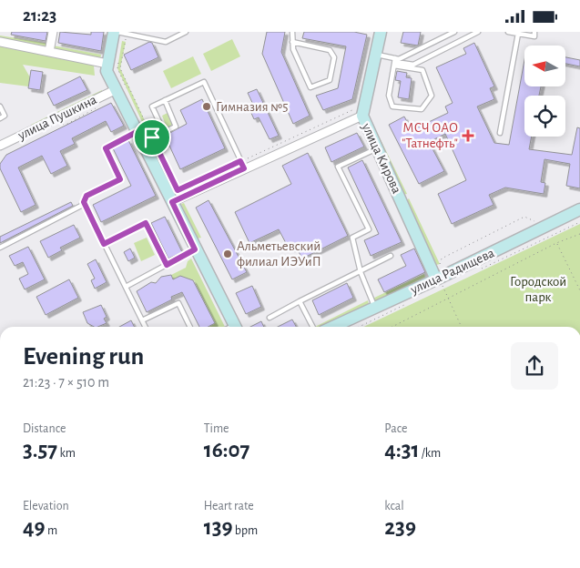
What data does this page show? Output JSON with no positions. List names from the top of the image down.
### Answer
{
  "streets": {
    "street": ["улица Пушкина", "улица Кирова", "улица Радищева"]
  },
  "crossings": [
    ["улица Кирова", "улица Радищева"]
  ],
  "parks": ["Городской парк"],
  "places": {
    "other": ["Гимназия №5", "Альметьевский филиал ИЭУиП"],
    "health": ["МСЧ ОАО \"Татнефть\""]
  },
  "north": "left",
  "page": {
    "status": "21:23",
    "heading": ["Evening run", "21:23 · 7 × 510 m"],
    "stats": [
      ["Distance", "3.57 km"],
      ["Time", "16:07"],
      ["Pace", "4:31 /km"],
      ["Elevation", "49 m"],
      ["Heart rate", "139 bpm"],
      ["kcal", "239"]
    ]
  }
}
